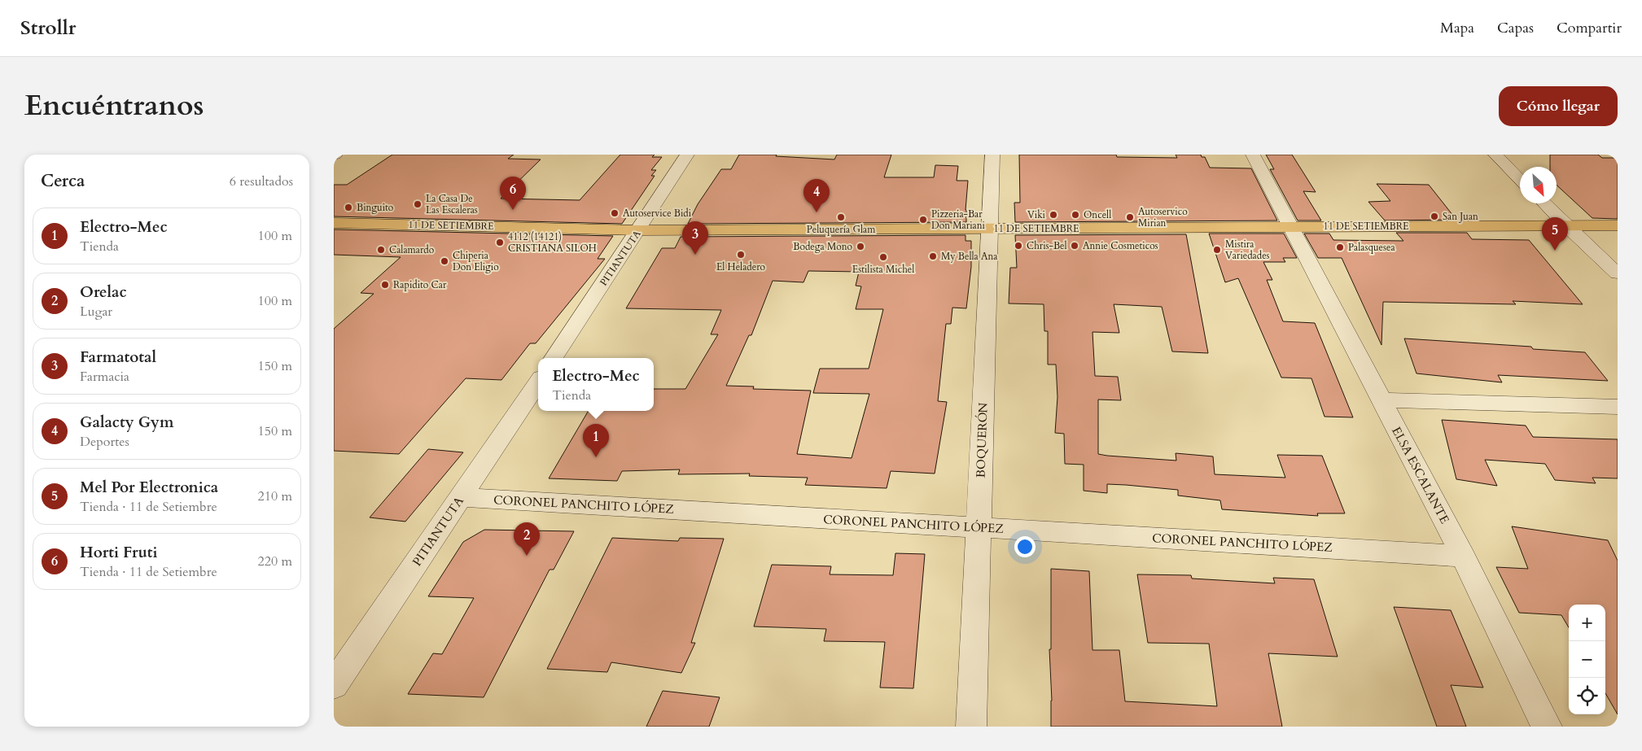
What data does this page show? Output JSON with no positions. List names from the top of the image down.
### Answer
{
  "streets": {
    "main road": ["11 DE SETIEMBRE"],
    "street": [
      "PITIANTUTA",
      "BOQUERÓN",
      "ELSA ESCALANTE",
      "CORONEL PANCHITO LÓPEZ"
    ]
  },
  "crossings": [
    ["11 DE SETIEMBRE", "PITIANTUTA"],
    ["11 DE SETIEMBRE", "BOQUERÓN"],
    ["11 DE SETIEMBRE", "ELSA ESCALANTE"],
    ["PITIANTUTA", "CORONEL PANCHITO LÓPEZ"],
    ["BOQUERÓN", "CORONEL PANCHITO LÓPEZ"],
    ["ELSA ESCALANTE", "CORONEL PANCHITO LÓPEZ"]
  ],
  "places": [
    "La Casa De Las Escaleras",
    "Binguito",
    "Autoservice Bidi",
    "Viki",
    "Oncell",
    "San Juan",
    "Peluquería Glam",
    "Autoservico Mirian",
    "Pizzeria-Bar Don Mariani",
    "4112 (14121) CRISTIANA SILOH",
    "Chris-Bel",
    "Annie Cosmeticos",
    "Bodega Mono",
    "Palasquesea",
    "Calamardo",
    "Mistira Variedades",
    "El Heladero",
    "My Bella Ana",
    "Estilista Michel",
    "Chiperia Don Eligio",
    "Rapidito Car"
  ],
  "north": "bottom right",
  "page": {
    "header": "Strollr",
    "nav": ["Mapa", "Capas", "Compartir"],
    "title": "Encuéntranos",
    "buttons": "Cómo llegar",
    "heading": ["Cerca", "6 resultados"],
    "pins": [
      "6",
      "4",
      "5",
      "3",
      "1",
      "2"
    ],
    "list": [
      {
        "mark": "1",
        "name": "Electro-Mec",
        "note": "Tienda",
        "value": "100 m"
      },
      {
        "mark": "2",
        "name": "Orelac",
        "note": "Lugar",
        "value": "100 m"
      },
      {
        "mark": "3",
        "name": "Farmatotal",
        "note": "Farmacia",
        "value": "150 m"
      },
      {
        "mark": "4",
        "name": "Galacty Gym",
        "note": "Deportes",
        "value": "150 m"
      },
      {
        "mark": "5",
        "name": "Mel Por Electronica",
        "note": "Tienda · 11 de Setiembre",
        "value": "210 m"
      },
      {
        "mark": "6",
        "name": "Horti Fruti",
        "note": "Tienda · 11 de Setiembre",
        "value": "220 m"
      }
    ],
    "popup": ["Electro-Mec", "Tienda"],
    "map_buttons": ["+", "−"]
  }
}
